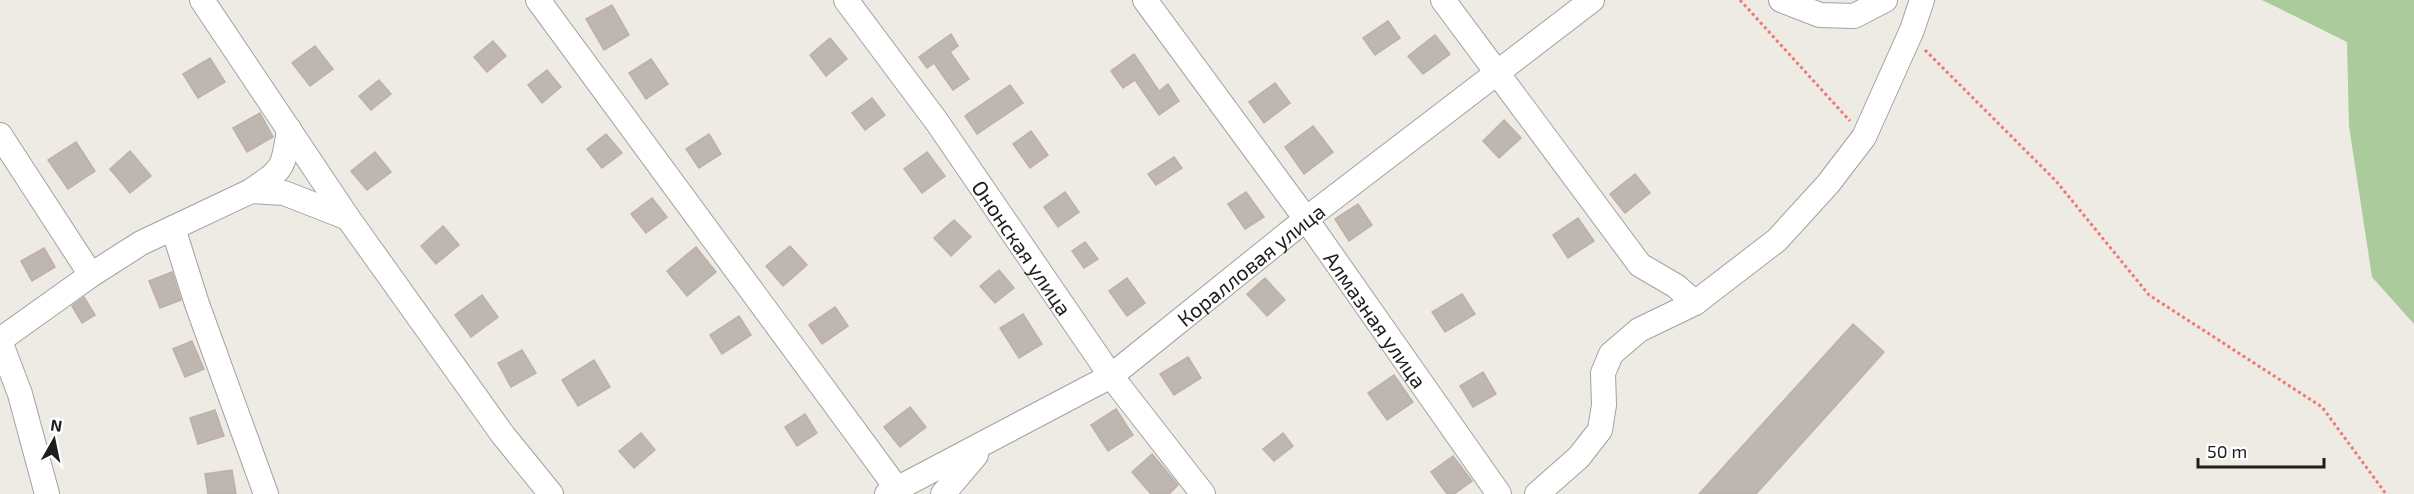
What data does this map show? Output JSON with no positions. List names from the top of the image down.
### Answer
{
  "streets": {
    "street": ["Ононская улица", "Коралловая улица", "Алмазная улица"]
  },
  "crossings": [
    ["Ононская улица", "Коралловая улица"],
    ["Коралловая улица", "Алмазная улица"]
  ],
  "scale_bar": "50 m",
  "north": "top"
}
